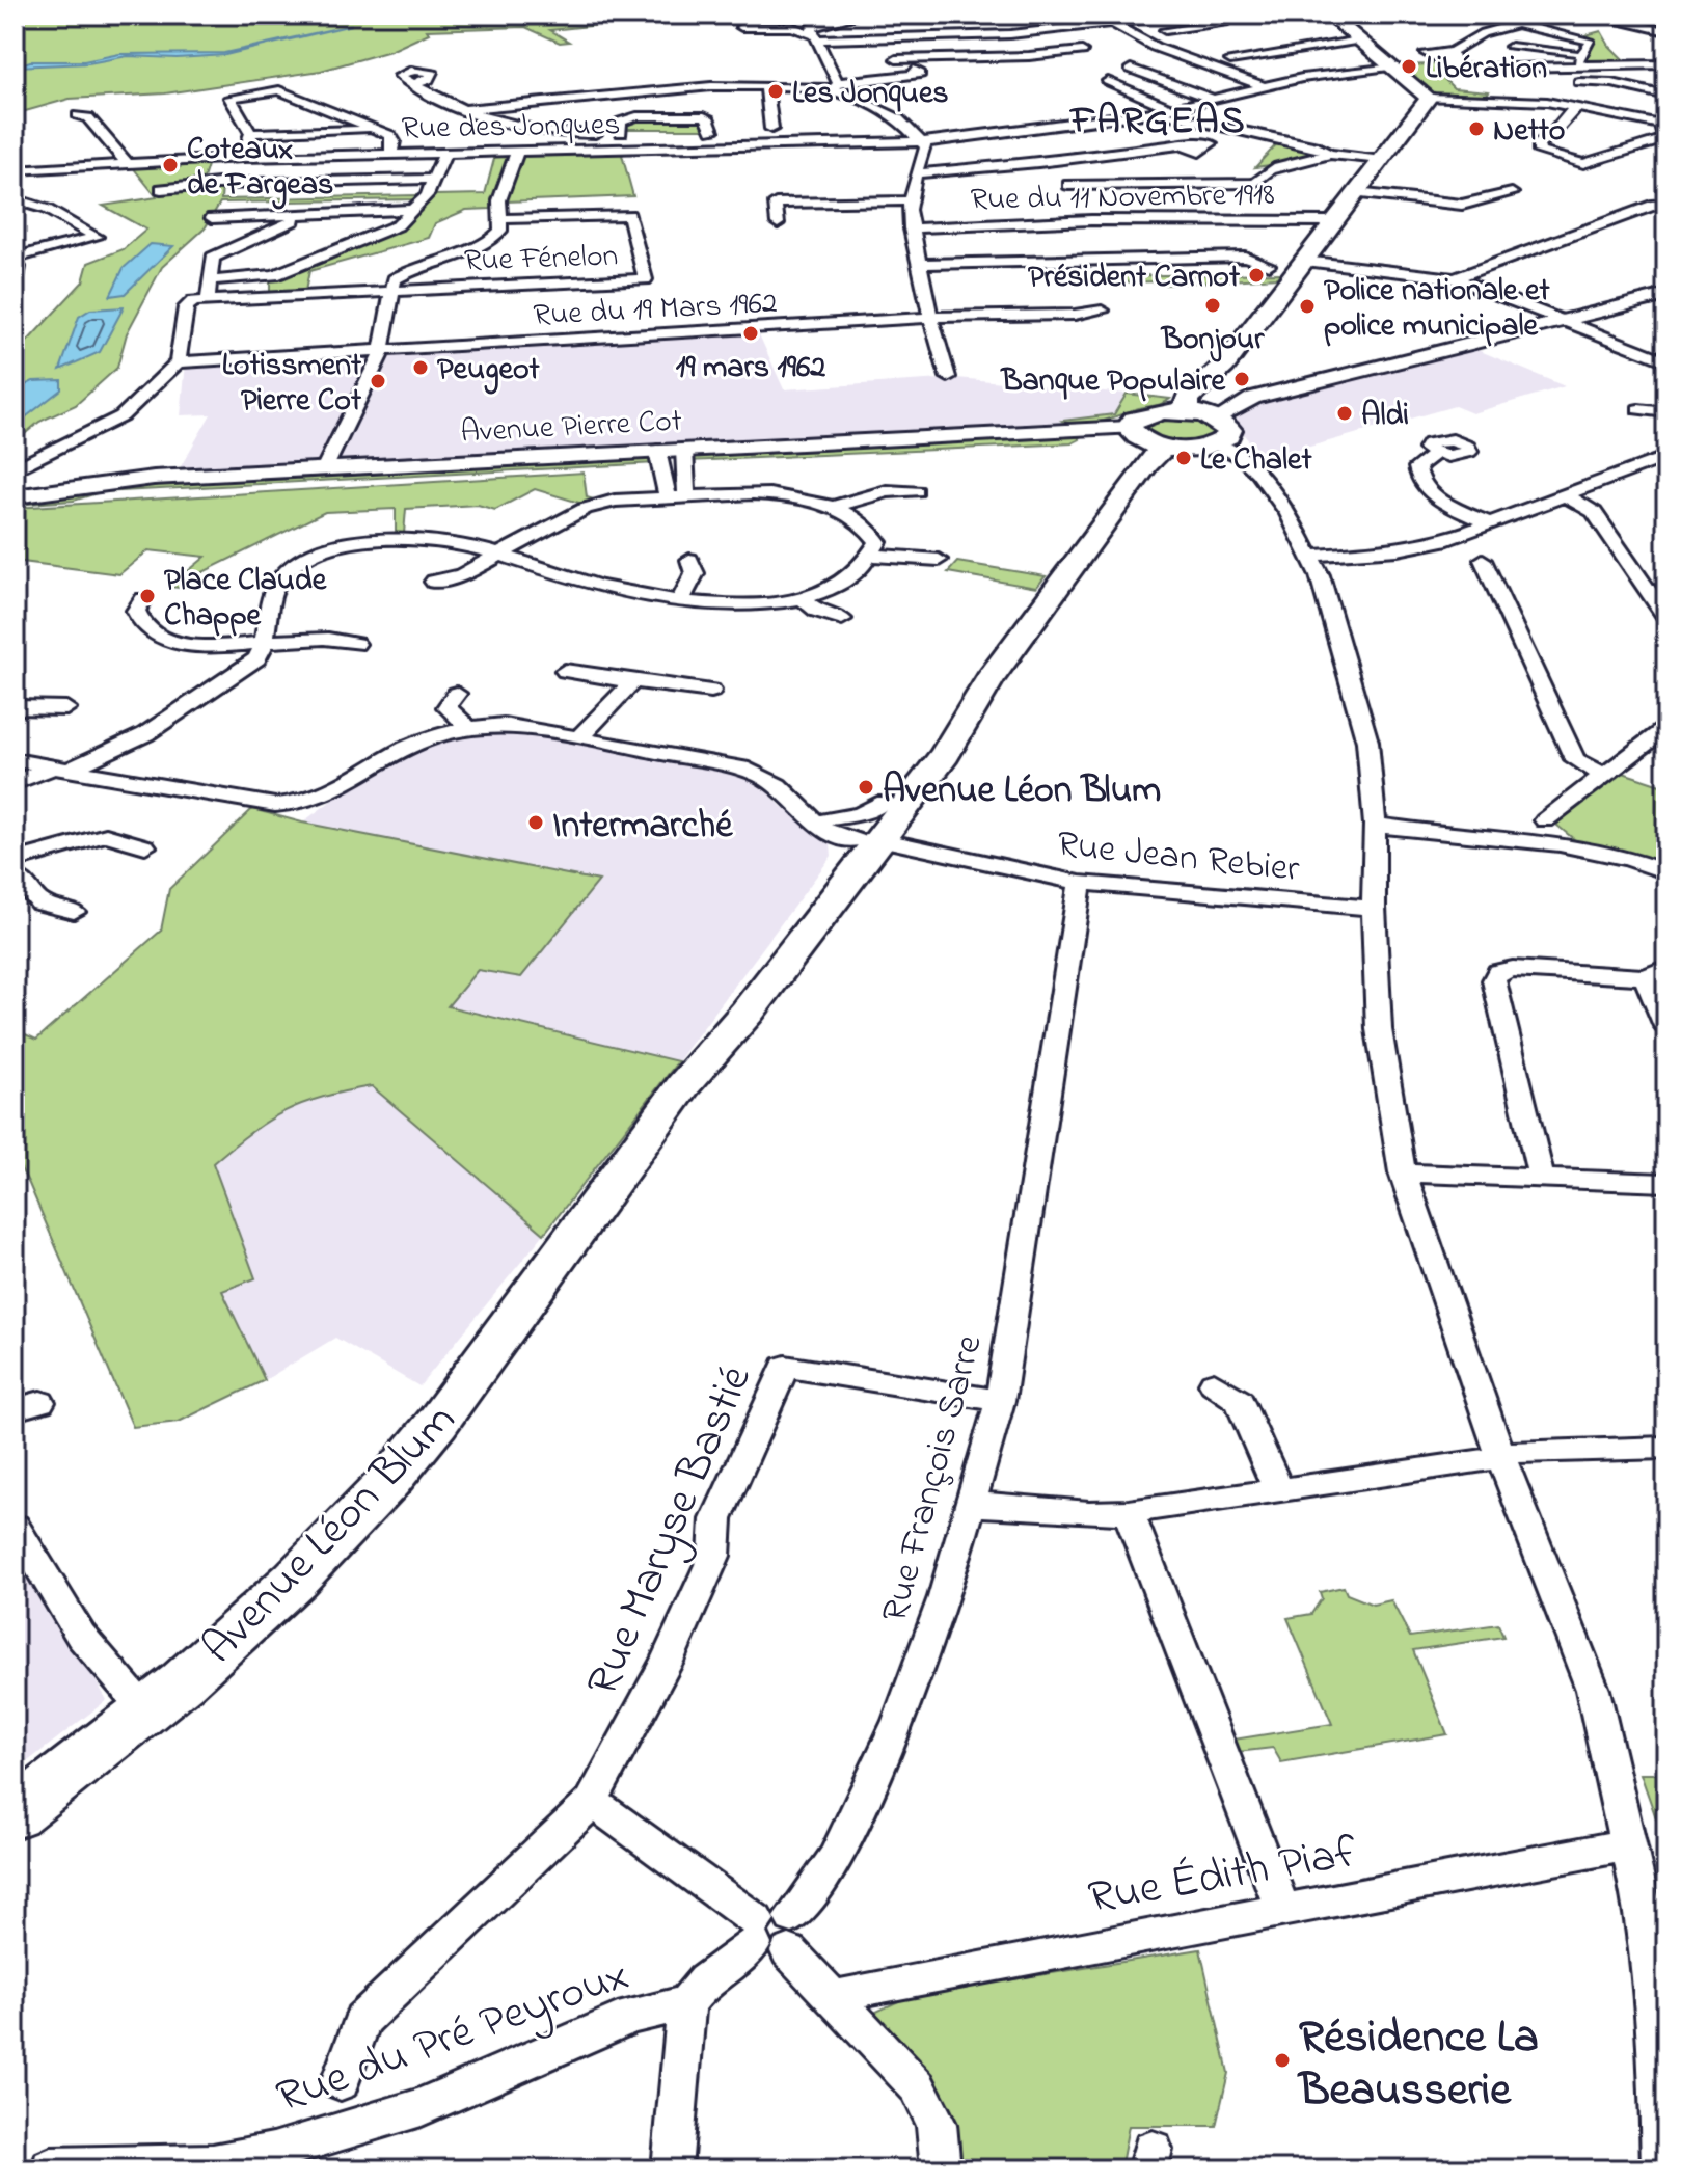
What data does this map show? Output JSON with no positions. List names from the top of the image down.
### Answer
{
  "streets": {
    "main road": ["Avenue Léon Blum"],
    "street": [
      "Rue des Jonques",
      "Rue du 11 Novembre 1918",
      "Rue Fénelon",
      "Rue du 19 Mars 1962",
      "Avenue Pierre Cot",
      "Rue Jean Rebier",
      "Rue François Sarre",
      "Rue Maryse Bastié",
      "Rue Édith Piaf",
      "Rue du Pré Peyroux"
    ]
  },
  "crossings": [
    ["Rue Jean Rebier", "Rue François Sarre"],
    ["Rue Jean Rebier", "Avenue Léon Blum"],
    ["Rue François Sarre", "Rue Maryse Bastié"],
    ["Rue François Sarre", "Rue du Pré Peyroux"]
  ],
  "districts": ["FARGEAS"],
  "places": [
    "Libération",
    "Les Jonques",
    "Netto",
    "Coteaux de Fargeas",
    "Président Carnot",
    "Bonjour",
    "Police nationale et police municipale",
    "19 mars 1962",
    "Peugeot",
    "Banque Populaire",
    "Lotissment Pierre Cot",
    "Aldi",
    "Le Chalet",
    "Place Claude Chappe",
    "Avenue Léon Blum",
    "Intermarché",
    "Résidence La Beausserie"
  ]
}
